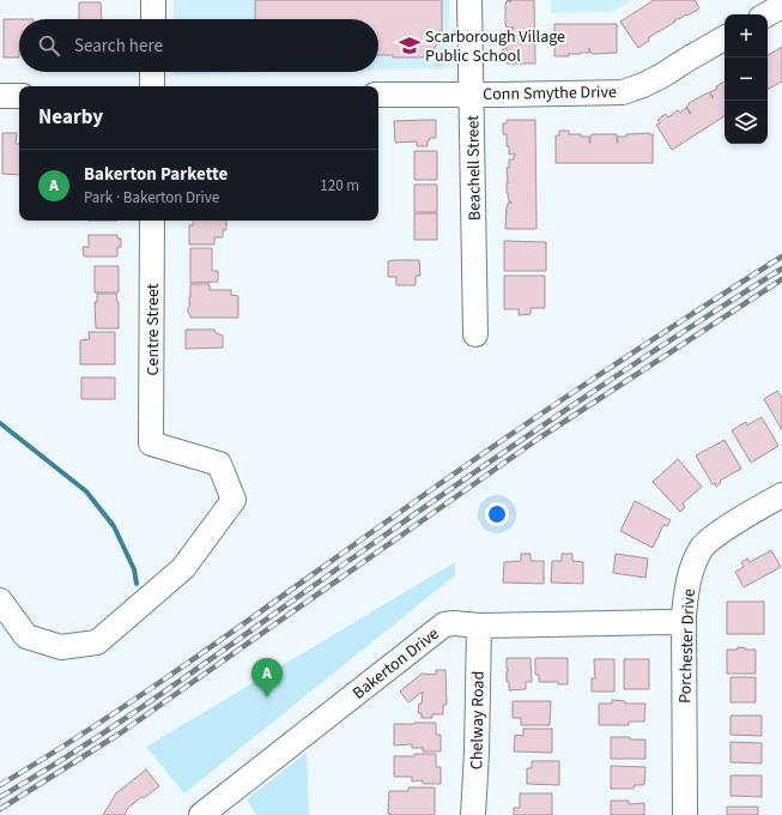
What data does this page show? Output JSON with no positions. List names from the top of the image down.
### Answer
{
  "streets": {
    "street": [
      "Conn Smythe Drive",
      "Beachell Street",
      "Centre Street",
      "Porchester Drive",
      "Bakerton Drive",
      "Chelway Road"
    ]
  },
  "crossings": [
    ["Conn Smythe Drive", "Beachell Street"],
    ["Porchester Drive", "Bakerton Drive"],
    ["Bakerton Drive", "Chelway Road"]
  ],
  "places": {
    "school or university": ["Scarborough Village Public School"]
  },
  "page": {
    "map_buttons": ["+", "−"],
    "search": "Search here",
    "heading": "Nearby",
    "list": [
      {
        "mark": "A",
        "name": "Bakerton Parkette",
        "note": "Park · Bakerton Drive",
        "value": "120 m"
      }
    ],
    "pins": "A"
  }
}
